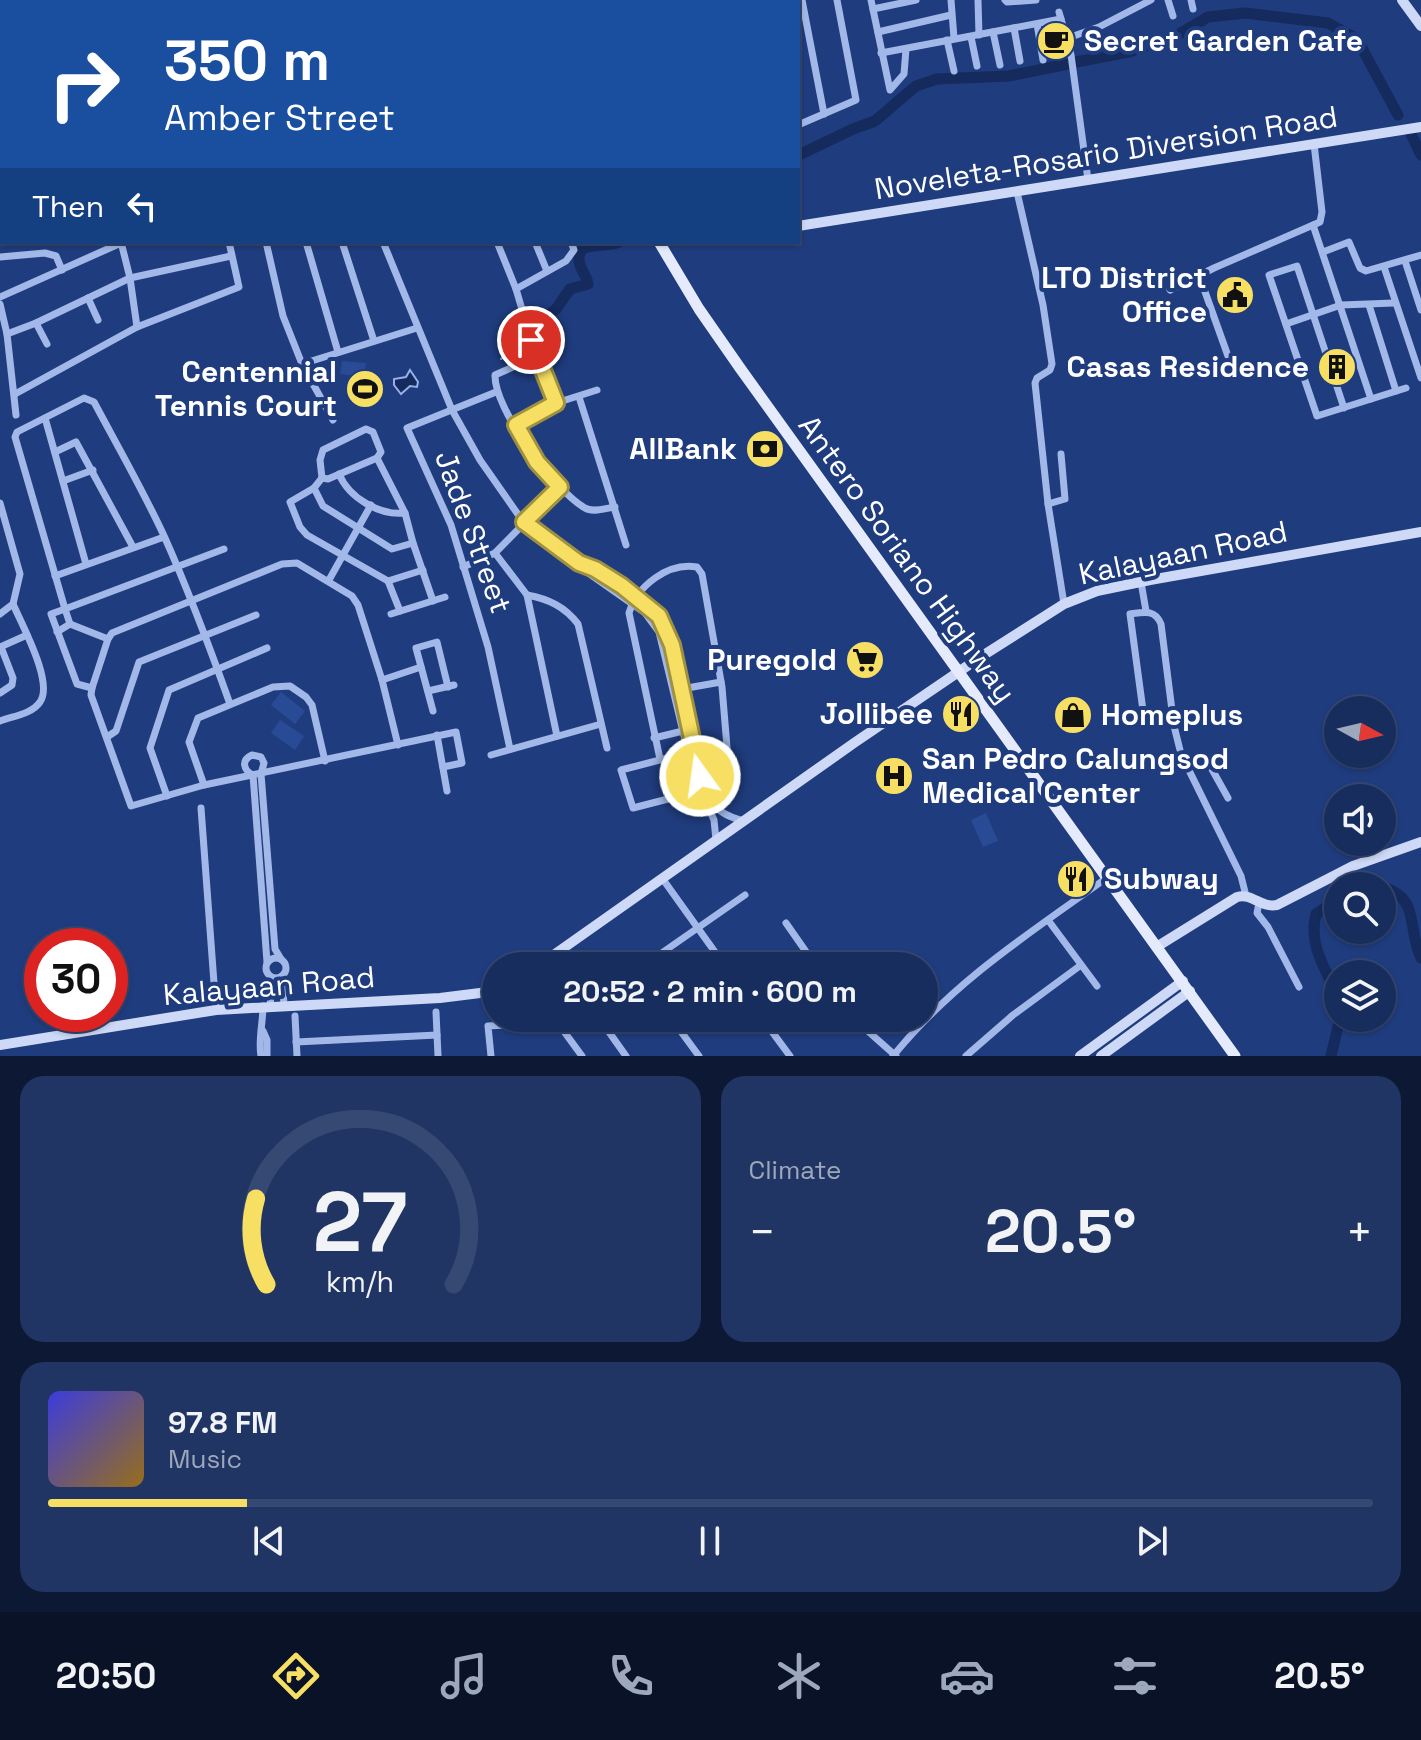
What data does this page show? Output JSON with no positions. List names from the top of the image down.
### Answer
{
  "streets": {
    "main road": ["Noveleta-Rosario Diversion Road", "Kalayaan Road", "Antero Soriano Highway"],
    "street": ["Jade Street"]
  },
  "crossings": [
    ["Kalayaan Road", "Antero Soriano Highway"]
  ],
  "places": {
    "cafe": ["Secret Garden Cafe"],
    "public building": ["LTO District Office"],
    "building": ["Casas Residence"],
    "sports": ["Centennial Tennis Court"],
    "bank": ["AllBank"],
    "supermarket": ["Puregold"],
    "restaurant": ["Jollibee", "Subway"],
    "shop": ["Homeplus"],
    "hospital": ["San Pedro Calungsod Medical Center"]
  },
  "north": "right",
  "page": {
    "turn": ["350 m", "Amber Street"],
    "then": "Then",
    "limit": "30",
    "trip": "20:52 · 2 min · 600 m",
    "tile": "Climate",
    "heat": ["−", "20.5°", "+"],
    "song": ["97.8 FM", "Music"],
    "tabs": ["20:50", "20.5°"],
    "gauge": ["27", "km/h"]
  }
}
